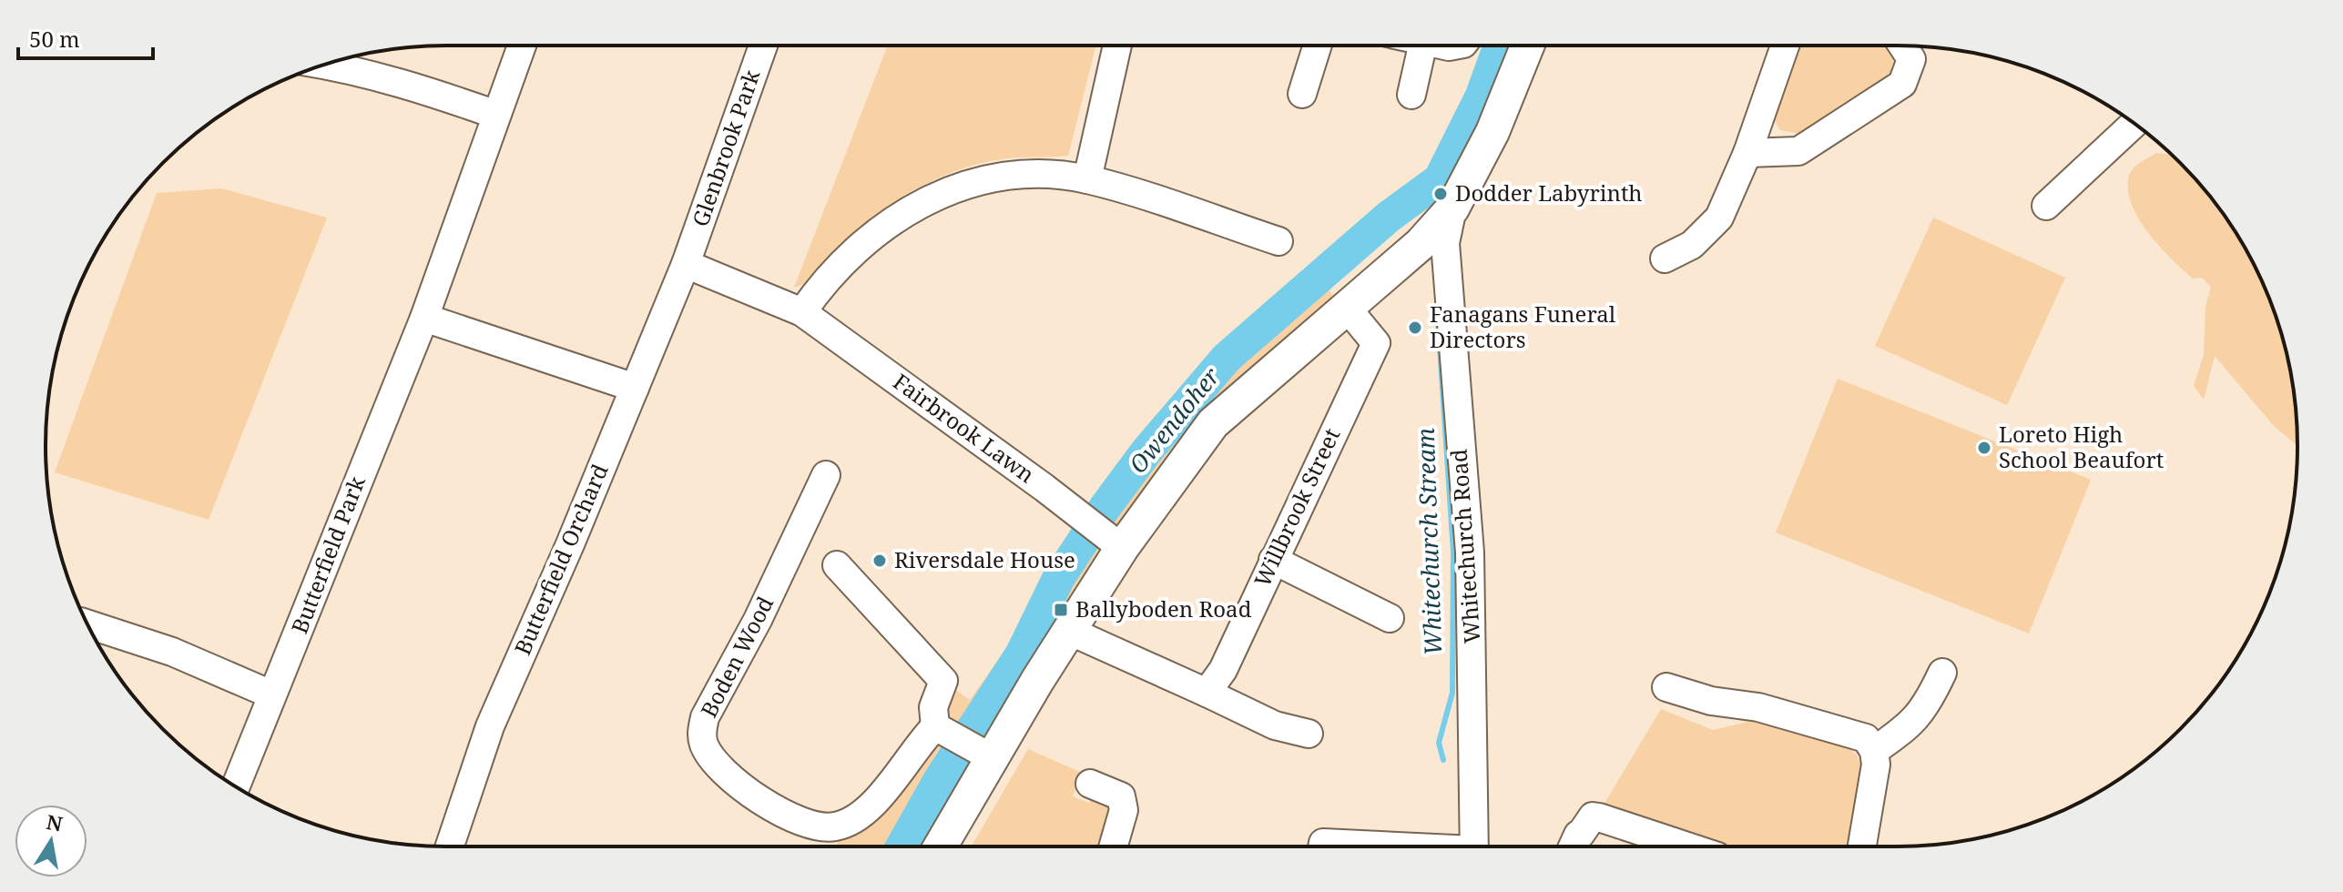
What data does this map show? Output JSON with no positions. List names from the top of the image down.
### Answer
{
  "streets": {
    "street": [
      "Glenbrook Park",
      "Fairbrook Lawn",
      "Willbrook Street",
      "Whitechurch Road",
      "Butterfield Park",
      "Butterfield Orchard",
      "Boden Wood"
    ]
  },
  "crossings": [
    ["Glenbrook Park", "Fairbrook Lawn"],
    ["Glenbrook Park", "Butterfield Orchard"],
    ["Fairbrook Lawn", "Butterfield Orchard"]
  ],
  "water": ["Owendoher", "Whitechurch Stream"],
  "places": {
    "other": [
      "Dodder Labyrinth",
      "Fanagans Funeral Directors",
      "Loreto High School Beaufort",
      "Riversdale House"
    ],
    "transit": ["Ballyboden Road"]
  },
  "scale_bar": "50 m",
  "north": "top"
}
